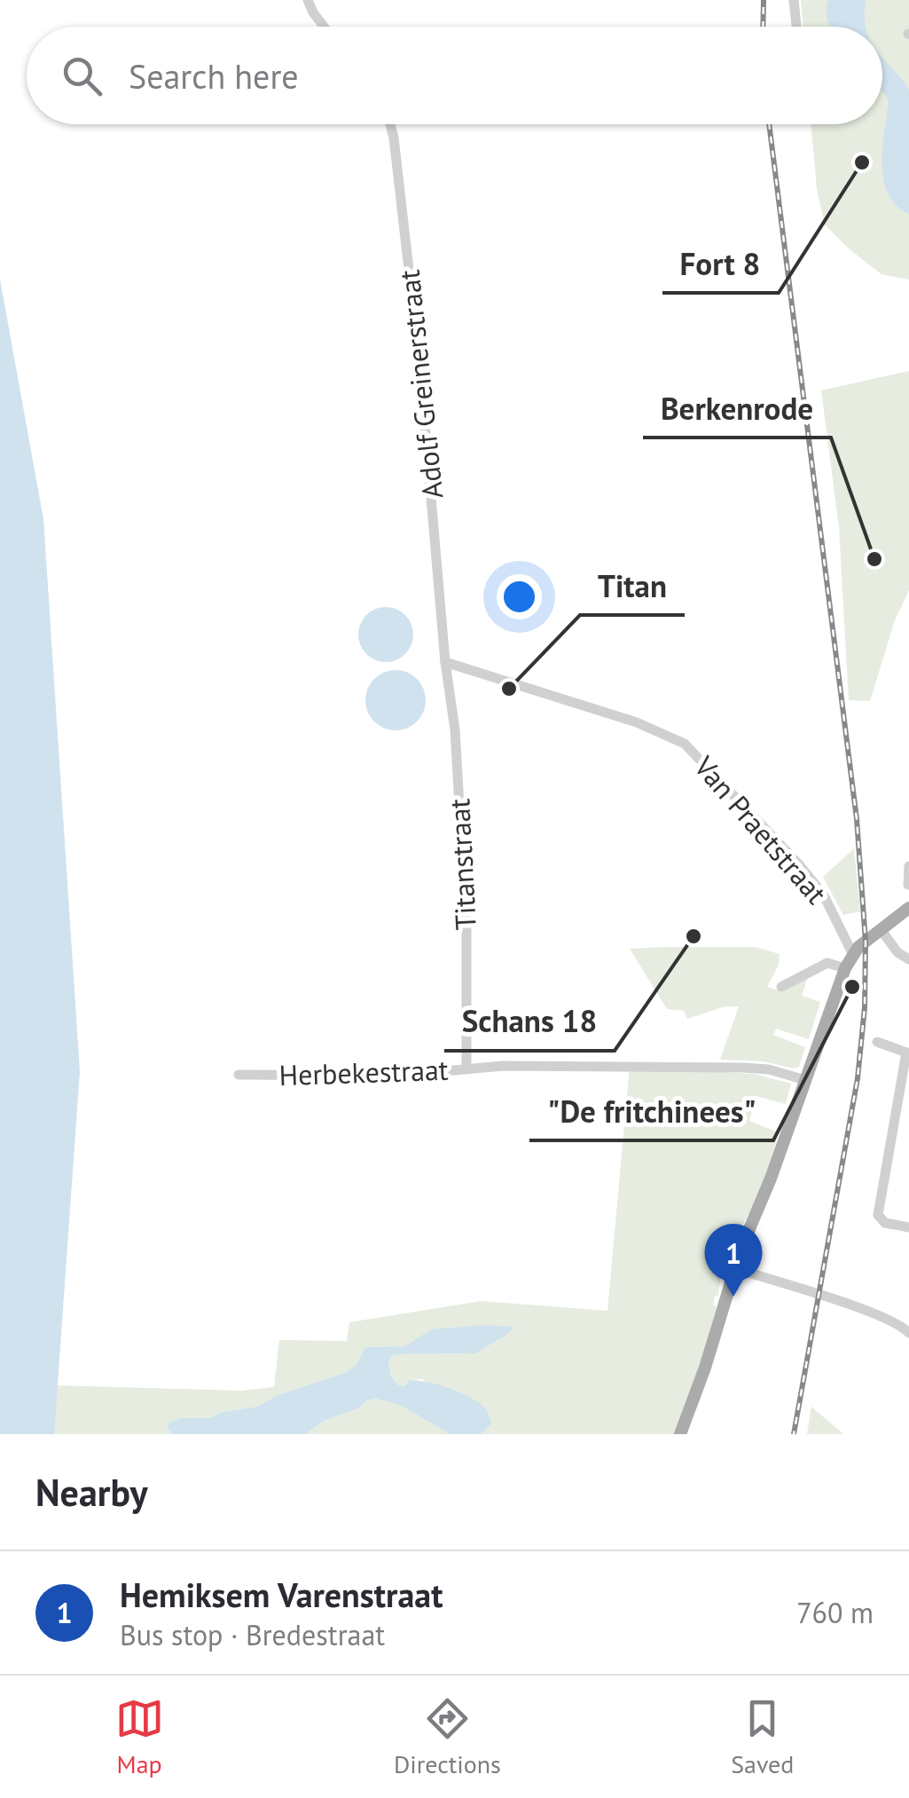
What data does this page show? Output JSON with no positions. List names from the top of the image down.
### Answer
{
  "streets": {
    "street": [
      "Adolf Greinerstraat",
      "Van Praetstraat",
      "Titanstraat",
      "Herbekestraat"
    ]
  },
  "crossings": [
    ["Adolf Greinerstraat", "Van Praetstraat"],
    ["Adolf Greinerstraat", "Titanstraat"],
    ["Van Praetstraat", "Titanstraat"],
    ["Titanstraat", "Herbekestraat"]
  ],
  "places": [
    "Fort 8",
    "Berkenrode",
    "Titan",
    "Schans 18",
    "\"De fritchinees\""
  ],
  "page": {
    "search": "Search here",
    "pins": "1",
    "heading": "Nearby",
    "list": [
      {
        "mark": "1",
        "name": "Hemiksem Varenstraat",
        "note": "Bus stop · Bredestraat",
        "value": "760 m"
      }
    ],
    "nav": ["Map", "Directions", "Saved"]
  }
}
